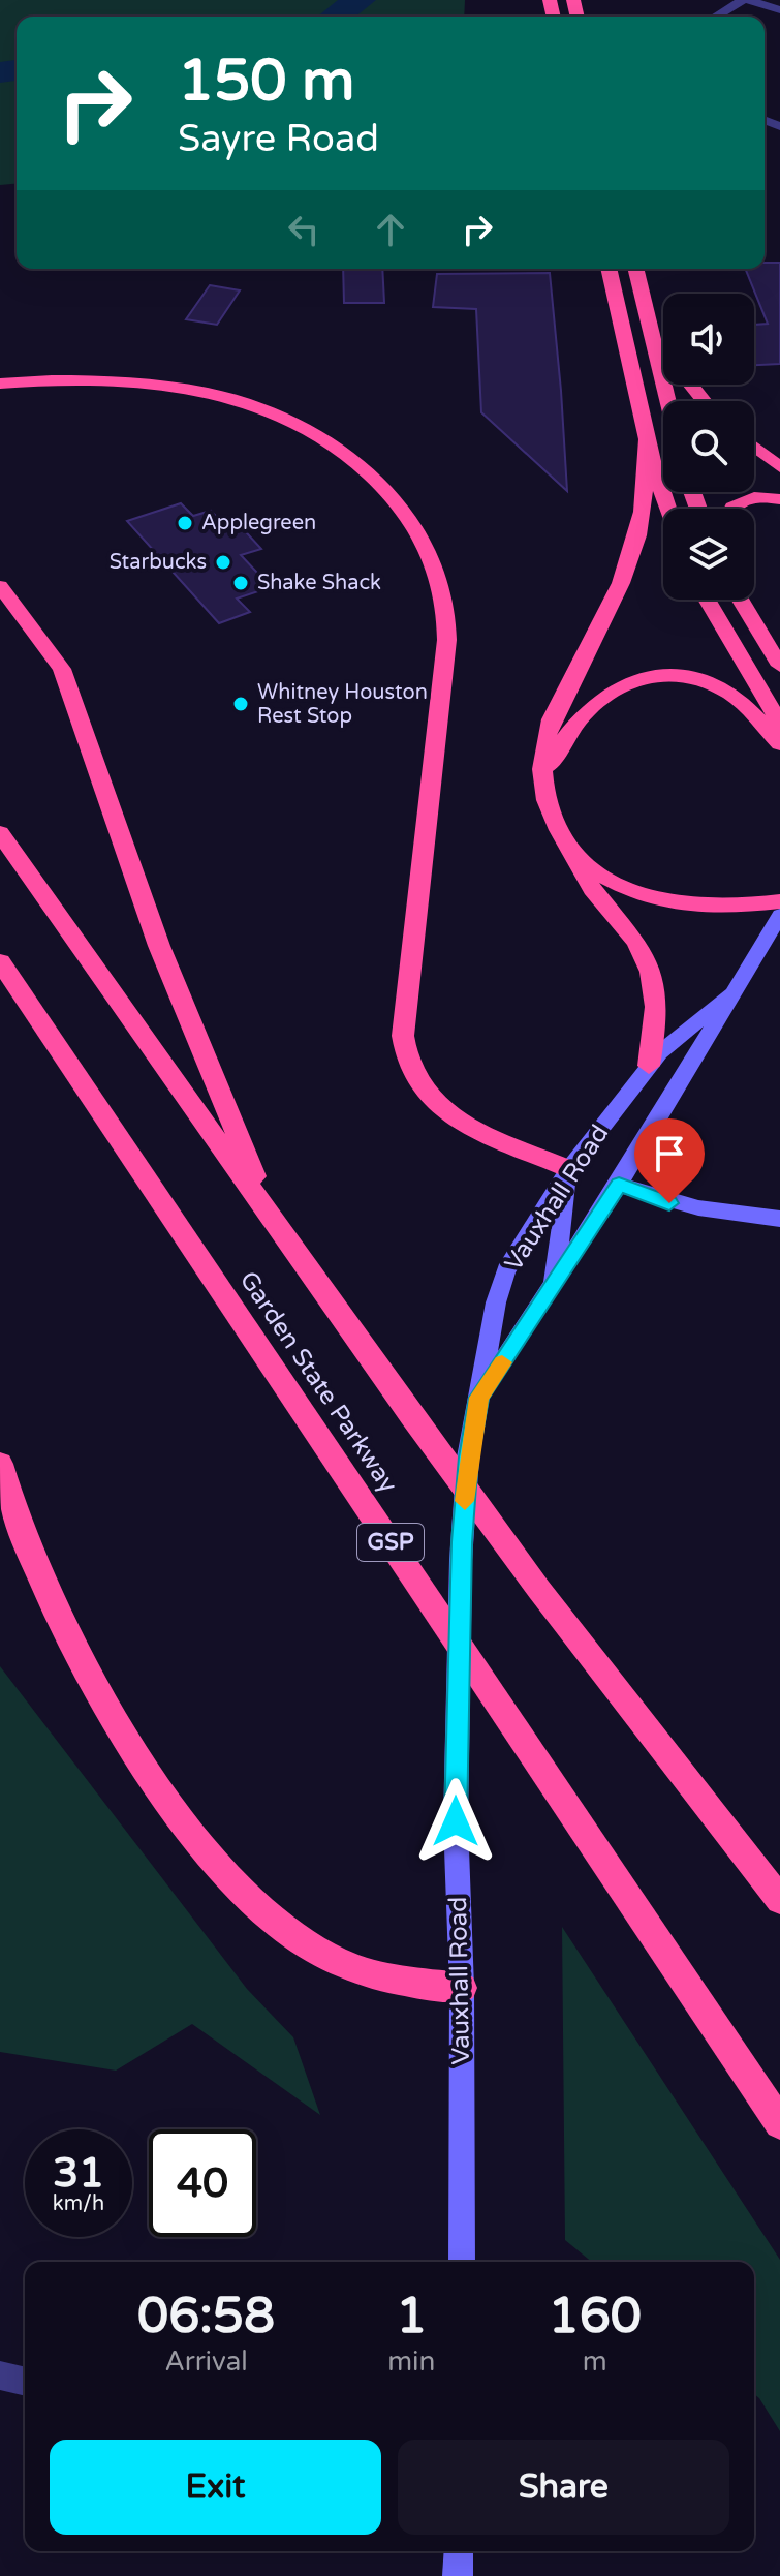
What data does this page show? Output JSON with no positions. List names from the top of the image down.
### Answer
{
  "streets": {
    "highway": ["Garden State Parkway", "GSP"],
    "street": ["Vauxhall Road"]
  },
  "places": [
    "Applegreen",
    "Starbucks",
    "Shake Shack",
    "Whitney Houston Rest Stop"
  ],
  "page": {
    "turn": ["150 m", "Sayre Road"],
    "speed": "31 km/h",
    "limit": "40",
    "eta": [
      "06:58",
      "Arrival",
      "1",
      "min",
      "160",
      "m"
    ],
    "buttons": ["Exit", "Share"]
  }
}
